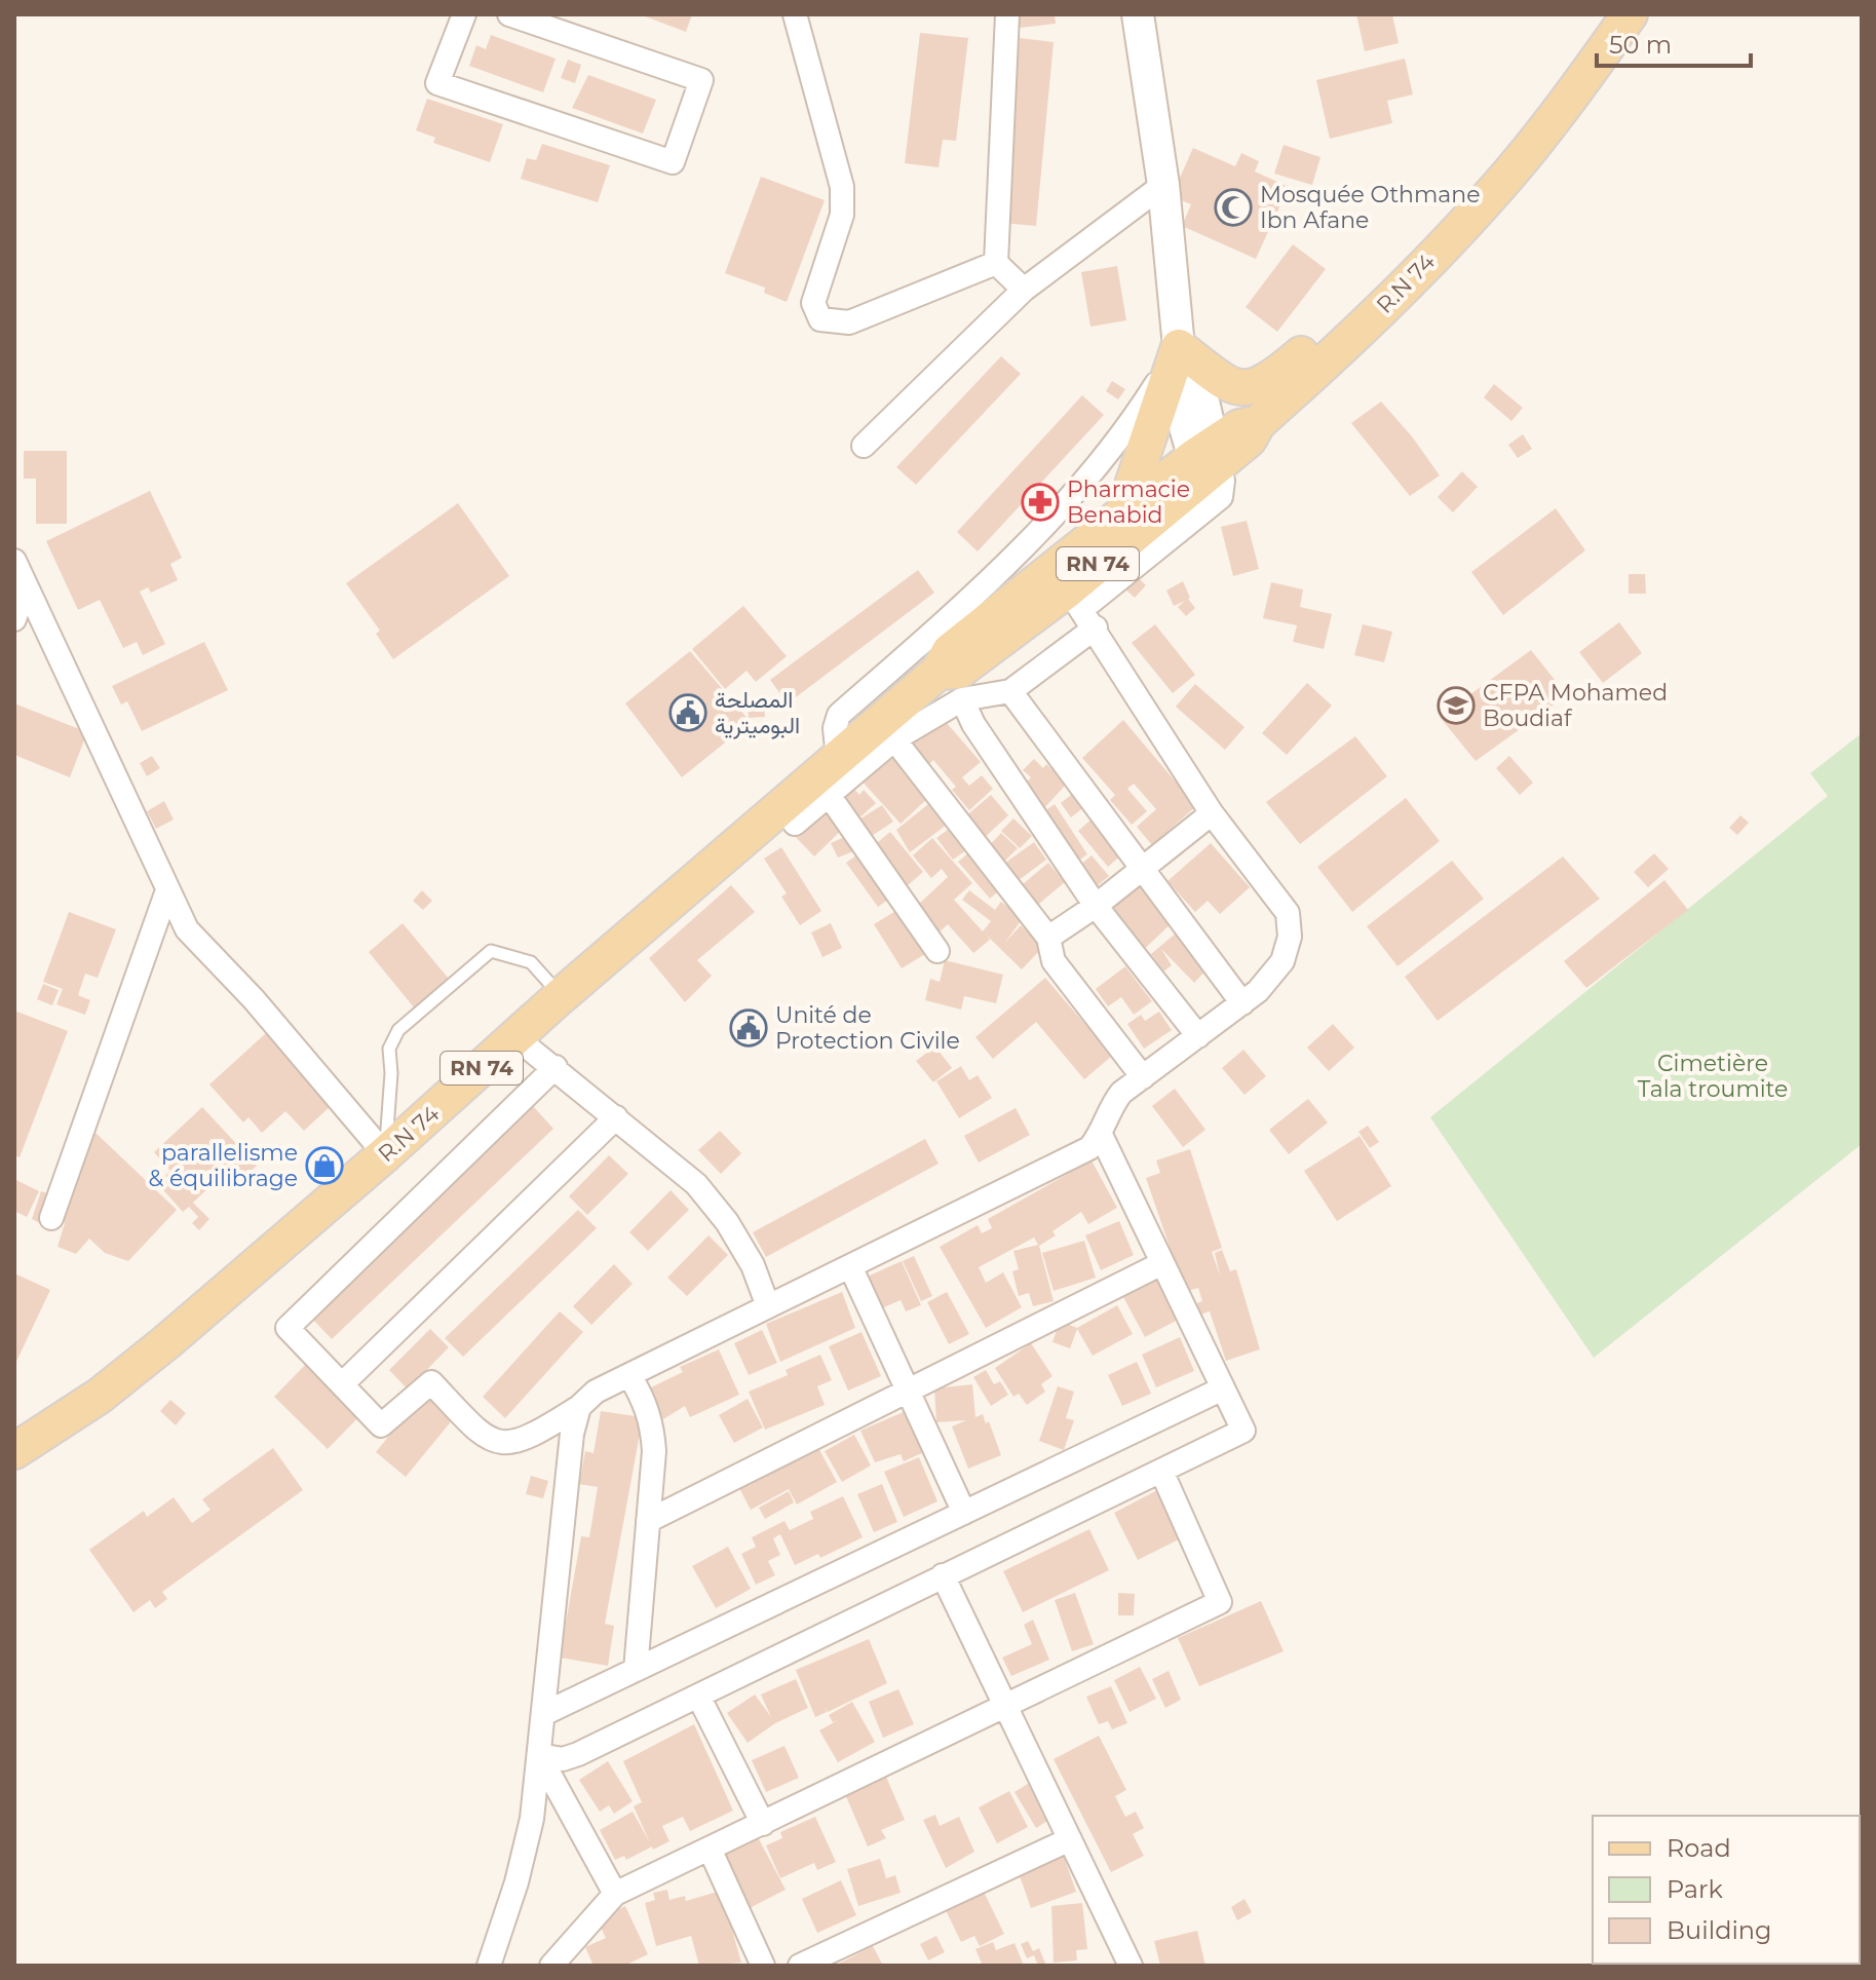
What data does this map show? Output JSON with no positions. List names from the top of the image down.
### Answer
{
  "streets": {
    "main road": ["R.N 74", "RN 74"]
  },
  "parks": ["Cimetière Tala troumite"],
  "places": {
    "mosque": ["Mosquée Othmane Ibn Afane"],
    "pharmacy": ["Pharmacie Benabid"],
    "school or university": ["CFPA Mohamed Boudiaf"],
    "public building": ["المصلحة البوميترية", "Unité de Protection Civile"],
    "shop": ["parallelisme & équilibrage"]
  },
  "legend": ["Road", "Park", "Building"],
  "scale_bar": "50 m"
}
